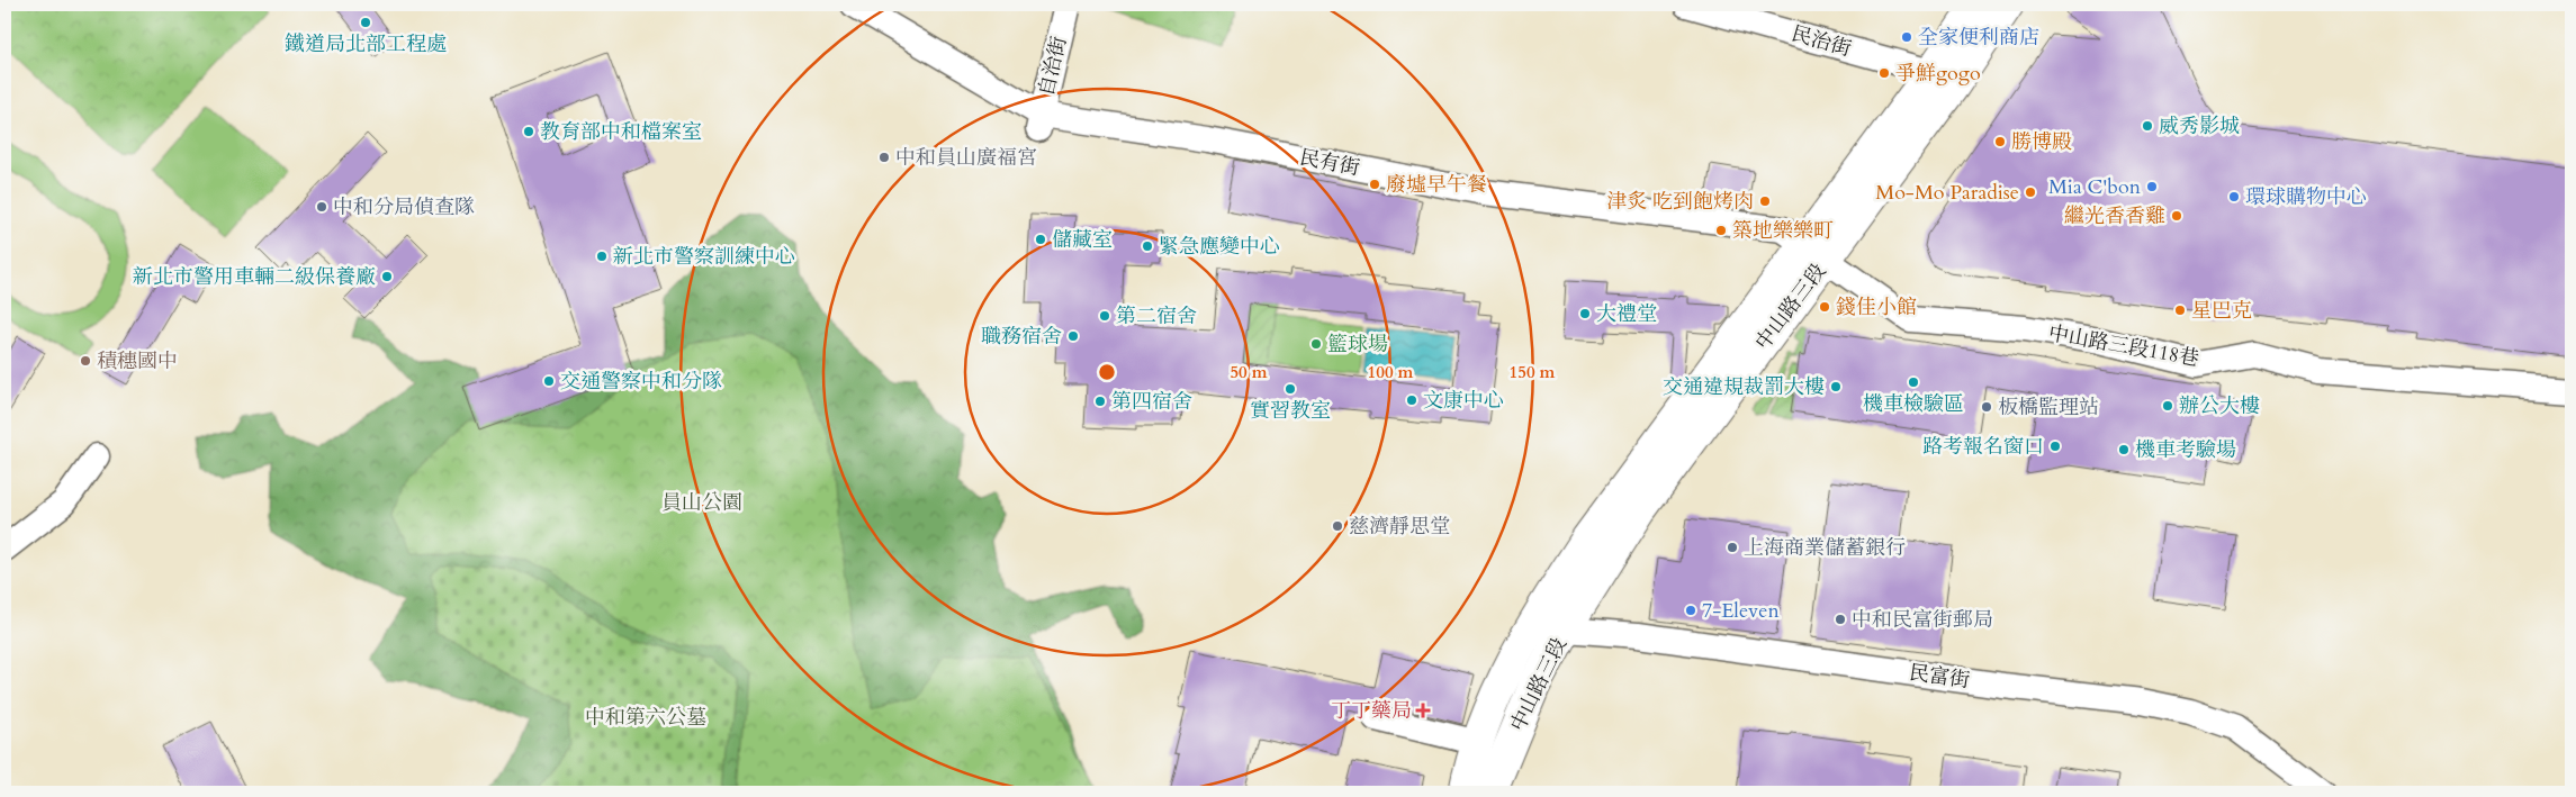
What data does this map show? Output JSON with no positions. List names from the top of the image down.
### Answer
{
  "streets": {
    "main road": ["中山路三段"],
    "street": [
      "民治街",
      "自治街",
      "民有街",
      "中山路三段118巷",
      "民富街"
    ]
  },
  "crossings": [
    ["民治街", "中山路三段"],
    ["自治街", "民有街"],
    ["民有街", "中山路三段"],
    ["民有街", "中山路三段118巷"],
    ["中山路三段", "中山路三段118巷"],
    ["中山路三段", "民富街"]
  ],
  "parks": ["員山公園", "中和第六公墓"],
  "places": {
    "other": [
      "鐵道局北部工程處",
      "全家便利商店",
      "爭鮮gogo",
      "威秀影城",
      "教育部中和檔案室",
      "勝博殿",
      "中和員山廣福宮",
      "廢墟早午餐",
      "Mia C'bon",
      "Mo-Mo Paradise",
      "環球購物中心",
      "津炙 吃到飽烤肉",
      "中和分局偵查隊",
      "繼光香香雞",
      "築地樂樂町",
      "儲藏室",
      "緊急應變中心",
      "新北市警察訓練中心",
      "新北市警用車輛二級保養廠",
      "錢佳小館",
      "星巴克",
      "大禮堂",
      "第二宿舍",
      "職務宿舍",
      "籃球場",
      "積穗國中",
      "交通警察中和分隊",
      "機車檢驗區",
      "交通違規裁罰大樓",
      "實習教室",
      "文康中心",
      "第四宿舍",
      "辦公大樓",
      "板橋監理站",
      "路考報名窗口",
      "機車考驗場",
      "慈濟靜思堂",
      "上海商業儲蓄銀行",
      "7-Eleven",
      "中和民富街郵局"
    ],
    "health": ["丁丁藥局"]
  },
  "rings": ["50 m", "100 m", "150 m"]
}
